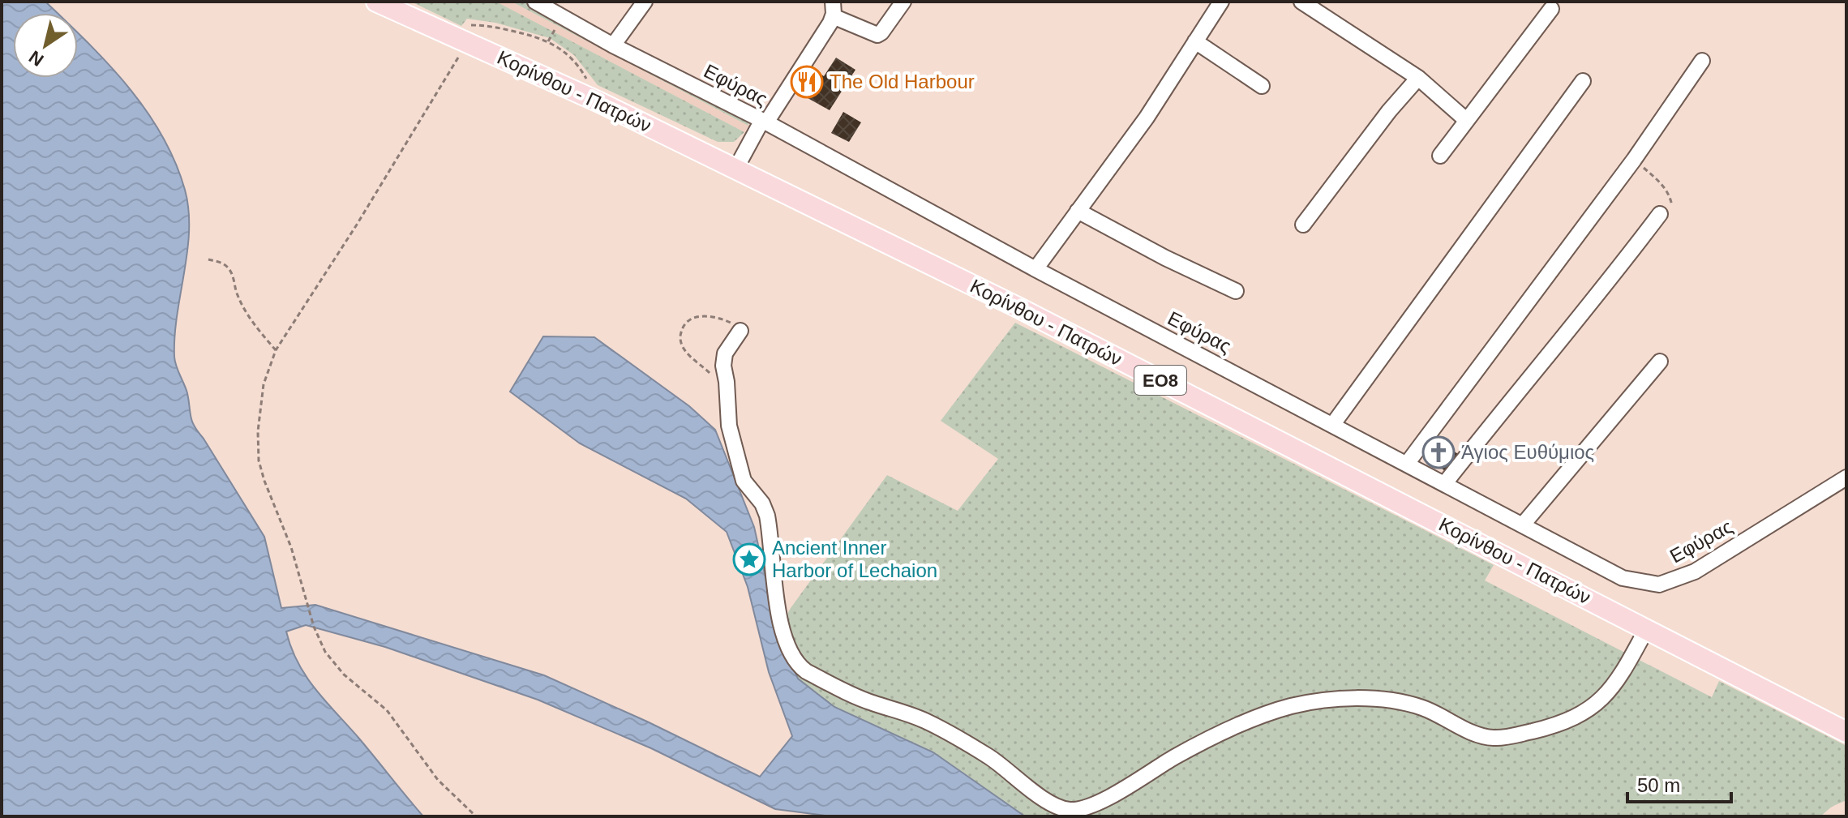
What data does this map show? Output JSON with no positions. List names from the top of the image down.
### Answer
{
  "streets": {
    "main road": ["Κορίνθου - Πατρών", "ΕΟ8"],
    "street": ["Εφύρας"]
  },
  "places": {
    "restaurant": ["The Old Harbour"],
    "church": ["Άγιος Ευθύμιος"],
    "place": ["Ancient Inner Harbor of Lechaion"]
  },
  "scale_bar": "50 m",
  "north": "bottom left"
}
